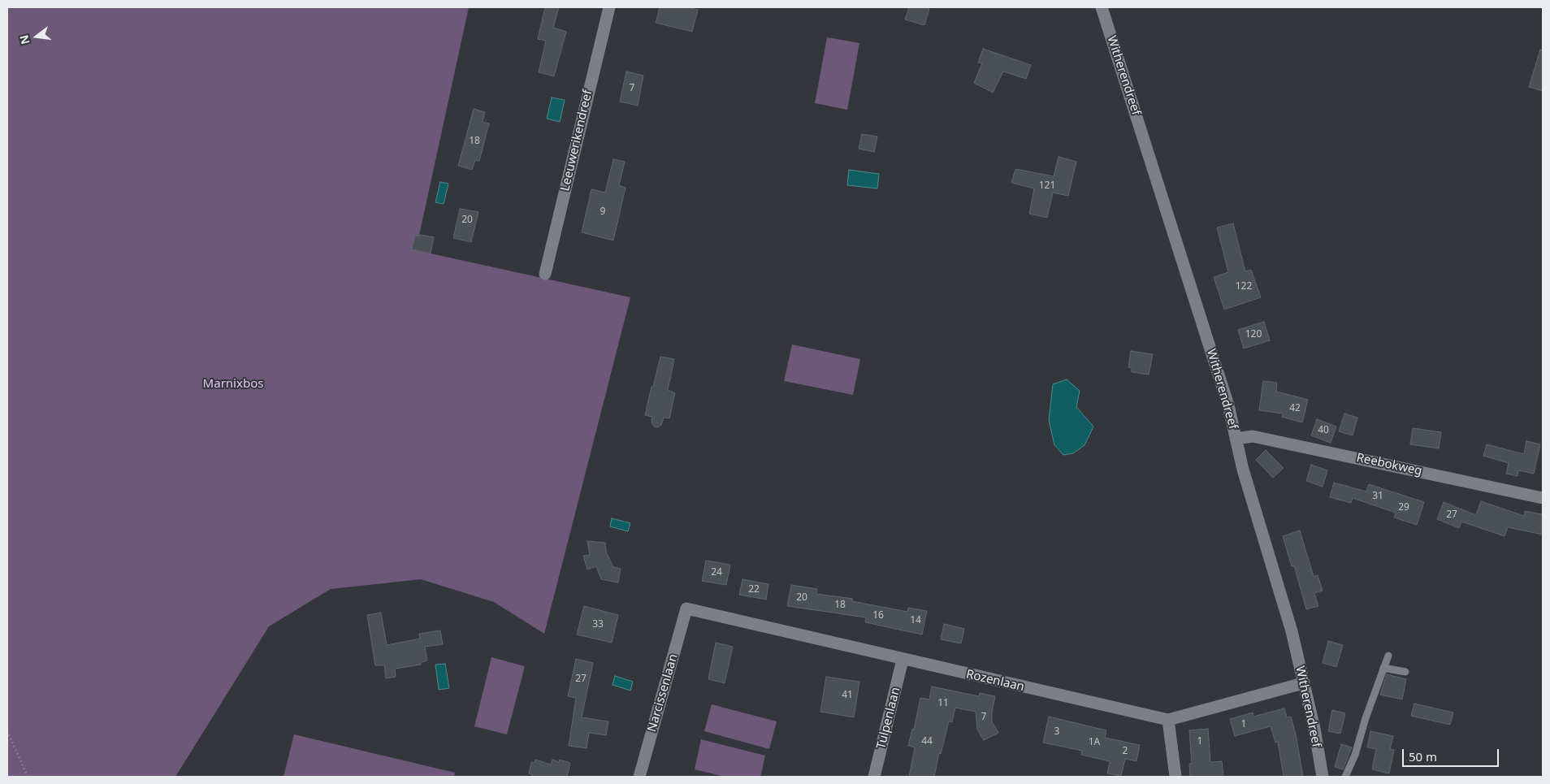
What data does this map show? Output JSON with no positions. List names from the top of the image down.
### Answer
{
  "streets": {
    "street": [
      "Witherendreef",
      "Leeuwerikendreef",
      "Reebokweg",
      "Rozenlaan",
      "Narcissenlaan",
      "Tulpenlaan"
    ]
  },
  "crossings": [
    ["Witherendreef", "Reebokweg"],
    ["Witherendreef", "Rozenlaan"],
    ["Rozenlaan", "Narcissenlaan"],
    ["Rozenlaan", "Tulpenlaan"]
  ],
  "parks": ["Marnixbos"],
  "house_numbers": [
    "7",
    "18",
    "121",
    "9",
    "20",
    "122",
    "120",
    "42",
    "40",
    "31",
    "29",
    "27",
    "24",
    "22",
    "20",
    "18",
    "16",
    "14",
    "33",
    "27",
    "41",
    "11",
    "7",
    "1",
    "3",
    "44",
    "1",
    "1A",
    "2"
  ],
  "scale_bar": "50 m",
  "north": "left"
}
